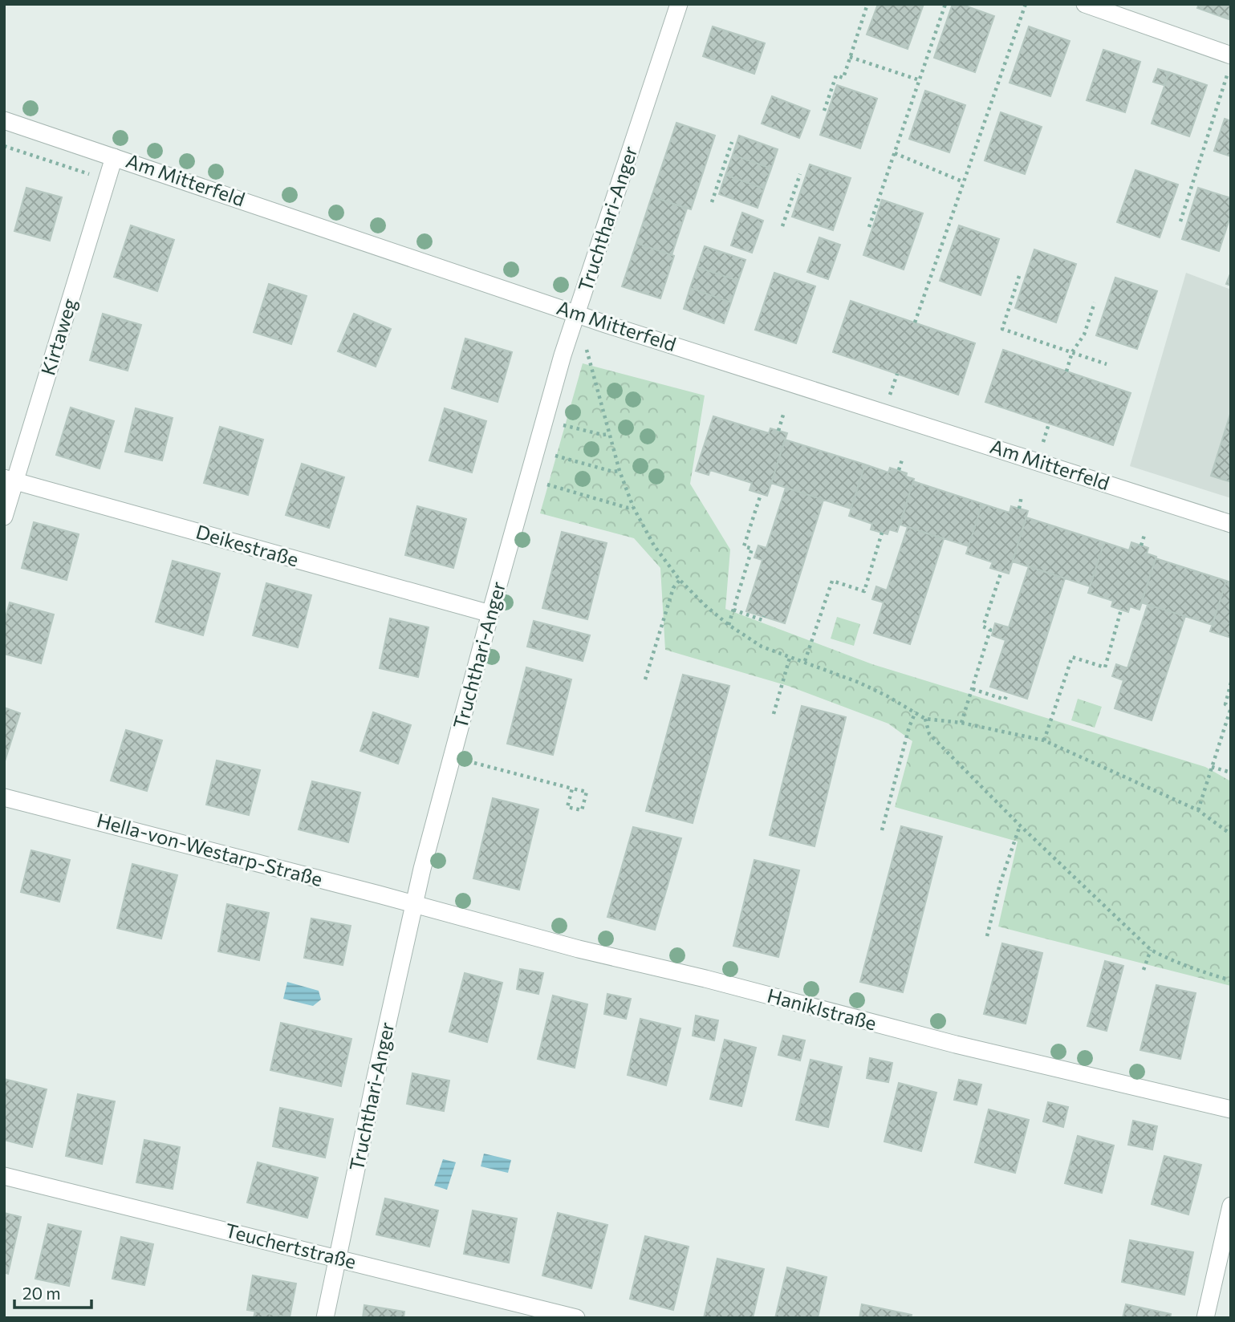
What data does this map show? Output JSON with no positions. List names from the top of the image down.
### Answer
{
  "streets": {
    "street": [
      "Am Mitterfeld",
      "Truchthari-Anger",
      "Kirtaweg",
      "Deikestraße",
      "Hella-von-Westarp-Straße",
      "Haniklstraße",
      "Teuchertstraße"
    ]
  },
  "crossings": [
    ["Am Mitterfeld", "Truchthari-Anger"],
    ["Am Mitterfeld", "Kirtaweg"],
    ["Truchthari-Anger", "Deikestraße"],
    ["Truchthari-Anger", "Hella-von-Westarp-Straße"],
    ["Truchthari-Anger", "Haniklstraße"],
    ["Truchthari-Anger", "Teuchertstraße"],
    ["Kirtaweg", "Deikestraße"],
    ["Hella-von-Westarp-Straße", "Haniklstraße"]
  ],
  "scale_bar": "20 m"
}
